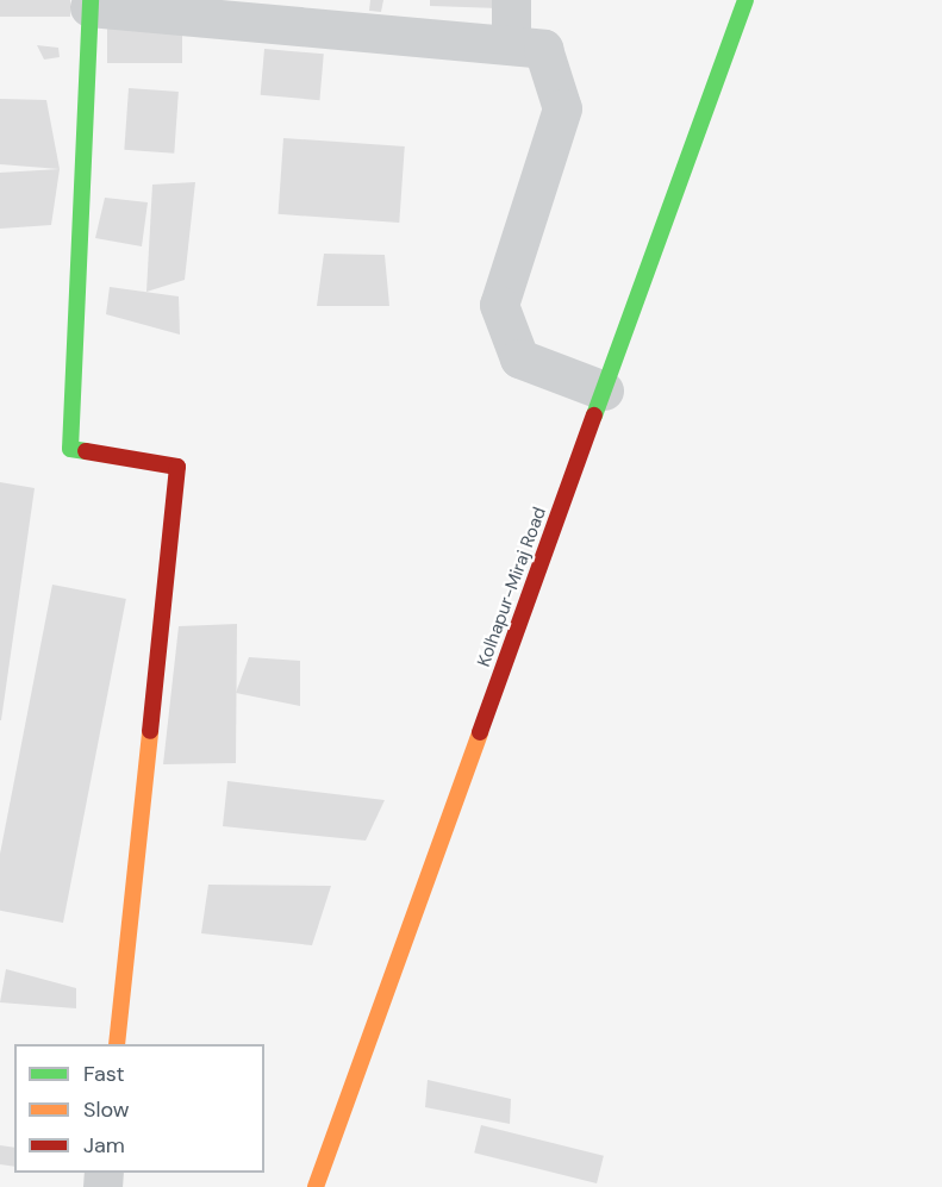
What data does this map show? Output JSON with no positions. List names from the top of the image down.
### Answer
{
  "streets": {
    "main road": ["Kolhapur-Miraj Road"]
  },
  "legend": ["Fast", "Slow", "Jam"]
}
